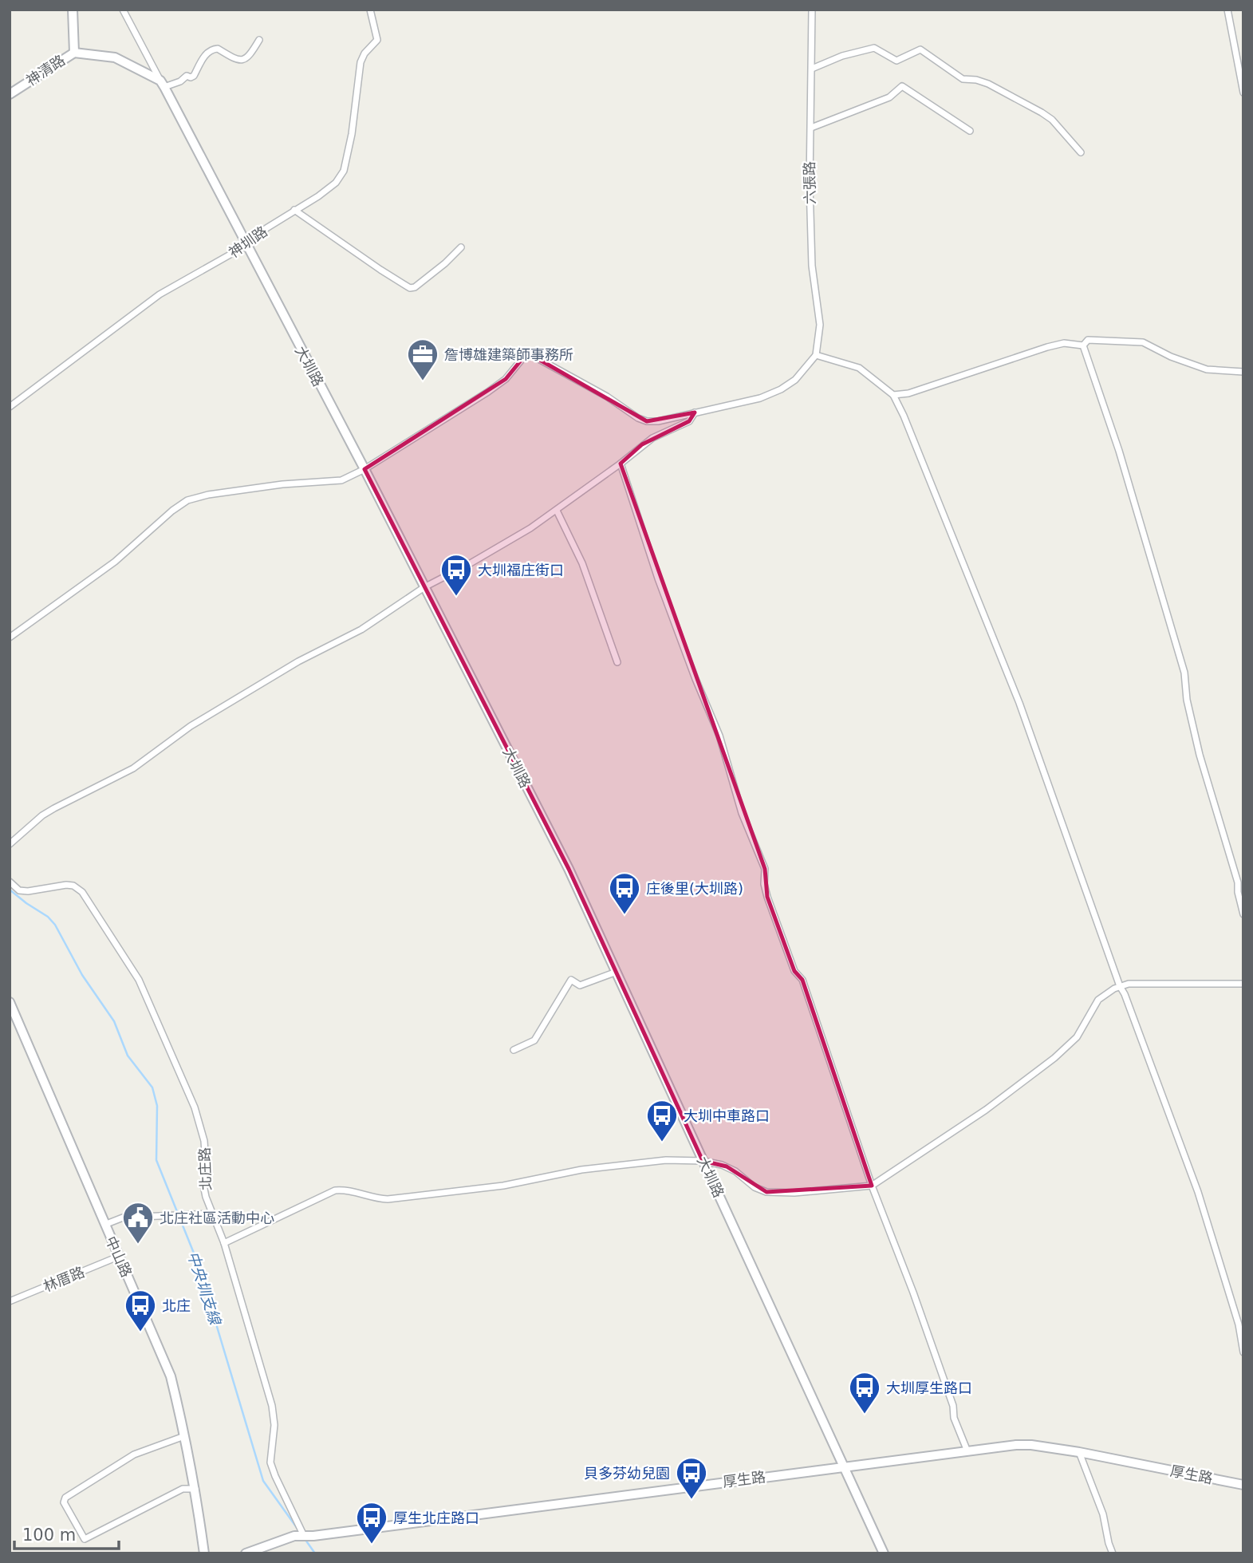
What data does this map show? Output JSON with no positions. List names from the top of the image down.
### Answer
{
  "streets": {
    "street": [
      "神清路",
      "六張路",
      "神圳路",
      "大圳路",
      "北庄路",
      "中山路",
      "林厝路",
      "厚生路"
    ]
  },
  "crossings": [
    ["神圳路", "大圳路"],
    ["大圳路", "厚生路"],
    ["北庄路", "厚生路"],
    ["中山路", "林厝路"]
  ],
  "water": ["中央圳支線"],
  "places": {
    "office": ["詹博雄建築師事務所"],
    "bus stop": [
      "大圳福庄街口",
      "庄後里(大圳路)",
      "大圳中車路口",
      "北庄",
      "大圳厚生路口",
      "貝多芬幼兒園",
      "厚生北庄路口"
    ],
    "public building": ["北庄社區活動中心"]
  },
  "scale_bar": "100 m"
}
